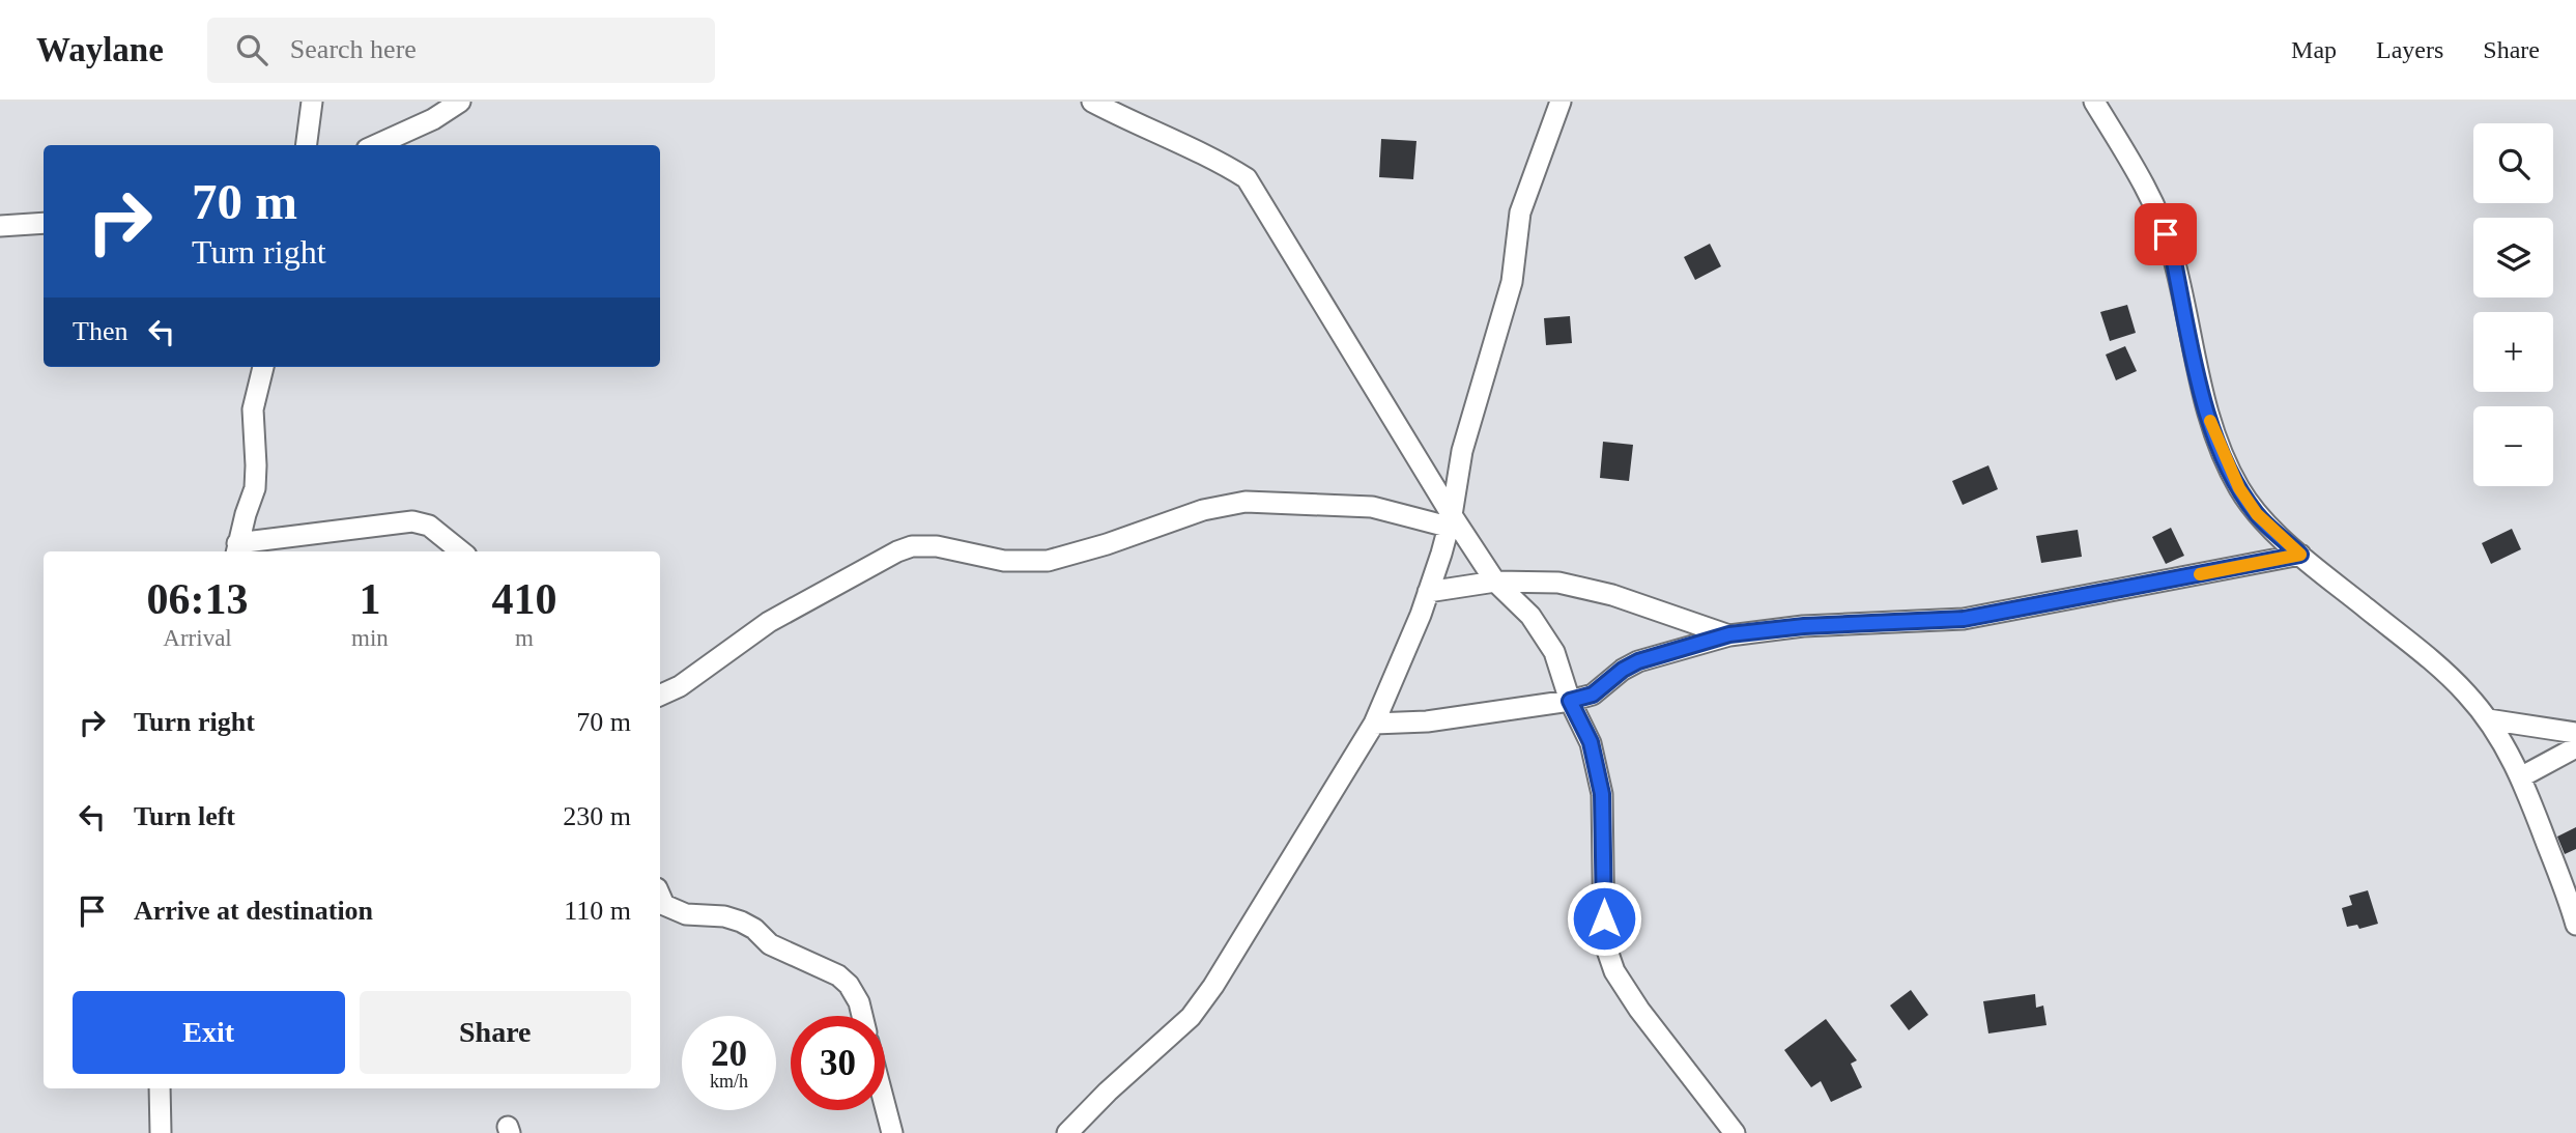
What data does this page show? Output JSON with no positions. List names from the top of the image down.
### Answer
{
  "page": {
    "header": "Waylane",
    "search": "Search here",
    "nav": ["Map", "Layers", "Share"],
    "map_buttons": ["+", "−"],
    "turn": ["70 m", "Turn right"],
    "then": "Then",
    "eta": [
      "06:13",
      "Arrival",
      "1",
      "min",
      "410",
      "m"
    ],
    "list": [
      {
        "name": "Turn right",
        "value": "70 m"
      },
      {
        "name": "Turn left",
        "value": "230 m"
      },
      {
        "name": "Arrive at destination",
        "value": "110 m"
      }
    ],
    "buttons": ["Exit", "Share"],
    "speed": "20 km/h",
    "limit": "30"
  }
}
